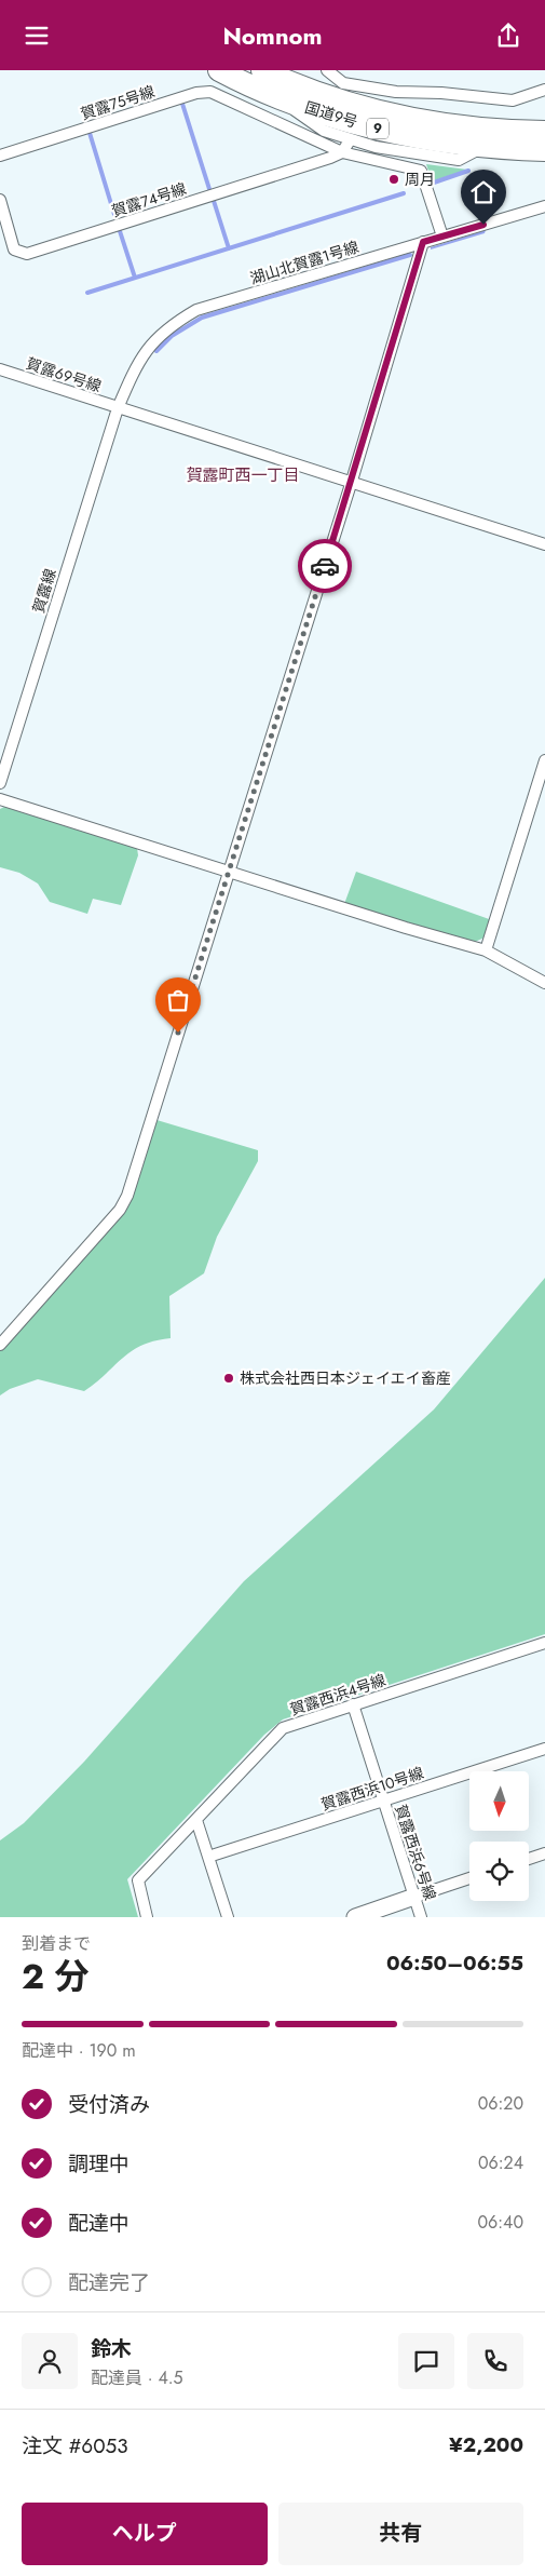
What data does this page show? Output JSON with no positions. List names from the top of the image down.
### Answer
{
  "streets": {
    "highway": ["国道9号", "9"],
    "street": [
      "賀露75号線",
      "賀露74号線",
      "湖山北賀露1号線",
      "賀露69号線",
      "賀露線",
      "賀露西浜4号線",
      "賀露西浜10号線",
      "賀露西浜6号線"
    ]
  },
  "crossings": [
    ["賀露75号線", "賀露74号線"],
    ["賀露75号線", "湖山北賀露1号線"],
    ["湖山北賀露1号線", "賀露69号線"],
    ["湖山北賀露1号線", "賀露線"],
    ["賀露69号線", "賀露線"],
    ["賀露西浜4号線", "賀露西浜6号線"],
    ["賀露西浜10号線", "賀露西浜6号線"]
  ],
  "districts": ["賀露町西一丁目"],
  "places": ["周月", "株式会社西日本ジェイエイ畜産"],
  "north": "bottom",
  "page": {
    "header": "Nomnom",
    "heading": ["2 分", "到着まで", "06:50–06:55"],
    "panel": [
      "鈴木",
      "配達員 · 4.5",
      "注文 #6053",
      "¥2,200"
    ],
    "bar": "配達中 · 190 m",
    "list": [
      ["受付済み", "06:20"],
      ["調理中", "06:24"],
      ["配達中", "06:40"],
      "配達完了"
    ],
    "buttons": ["ヘルプ", "共有"]
  }
}
